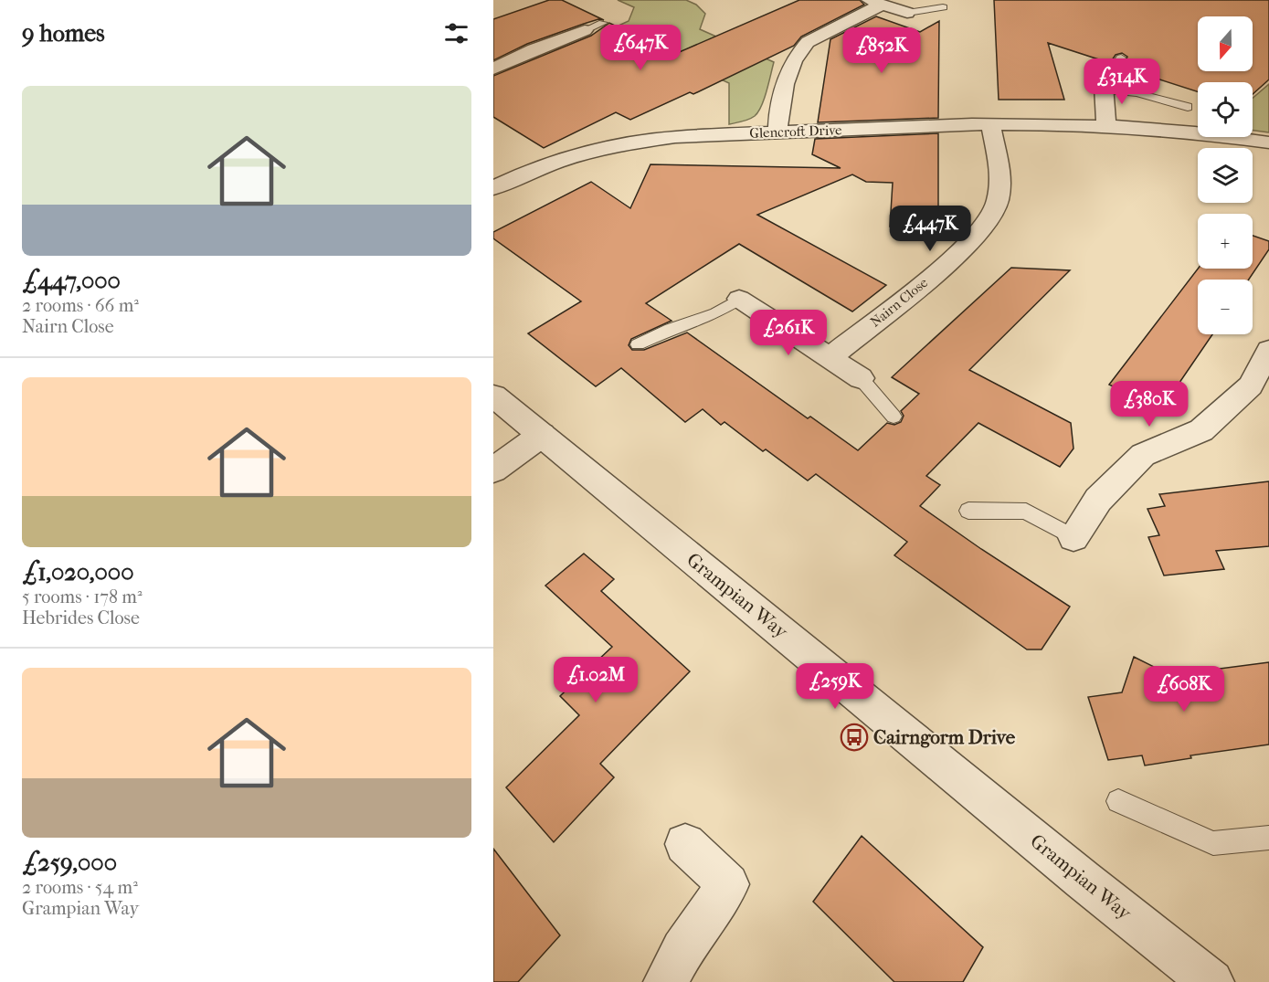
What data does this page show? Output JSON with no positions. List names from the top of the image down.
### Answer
{
  "streets": {
    "street": ["Glencroft Drive", "Nairn Close", "Grampian Way"]
  },
  "crossings": [
    ["Glencroft Drive", "Nairn Close"]
  ],
  "places": {
    "bus stop": ["Cairngorm Drive"]
  },
  "north": "bottom",
  "page": {
    "heading": "9 homes",
    "map_buttons": ["+", "−"],
    "price": [
      "£647K",
      "£852K",
      "£314K",
      "£447K",
      "£261K",
      "£380K",
      "£1.02M",
      "£259K",
      "£608K"
    ],
    "list": [
      {
        "name": "£447,000",
        "note": "2 rooms · 66 m² · Nairn Close"
      },
      {
        "name": "£1,020,000",
        "note": "5 rooms · 178 m² · Hebrides Close"
      },
      {
        "name": "£259,000",
        "note": "2 rooms · 54 m² · Grampian Way"
      }
    ]
  }
}
